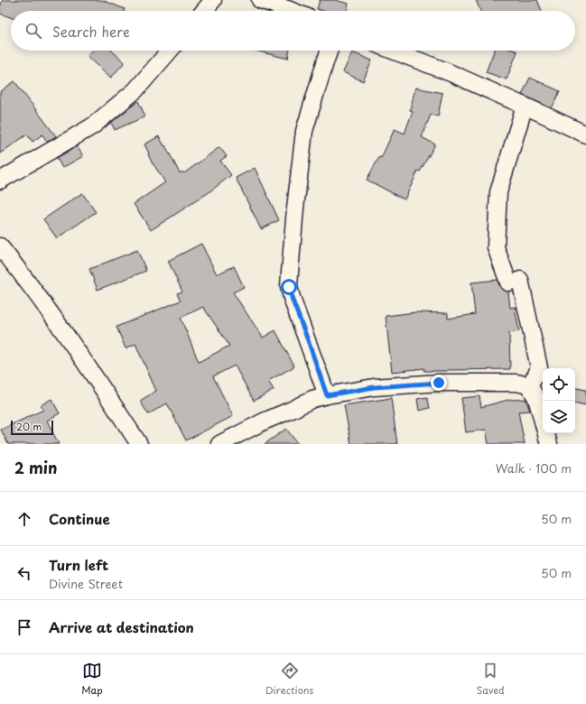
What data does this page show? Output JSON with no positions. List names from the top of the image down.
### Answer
{
  "scale_bar": "20 m",
  "page": {
    "search": "Search here",
    "scale": "20 m",
    "heading": ["2 min", "Walk · 100 m"],
    "list": [
      ["Continue", "50 m"],
      ["Turn left", "Divine Street", "50 m"],
      "Arrive at destination"
    ],
    "nav": ["Map", "Directions", "Saved"]
  }
}
